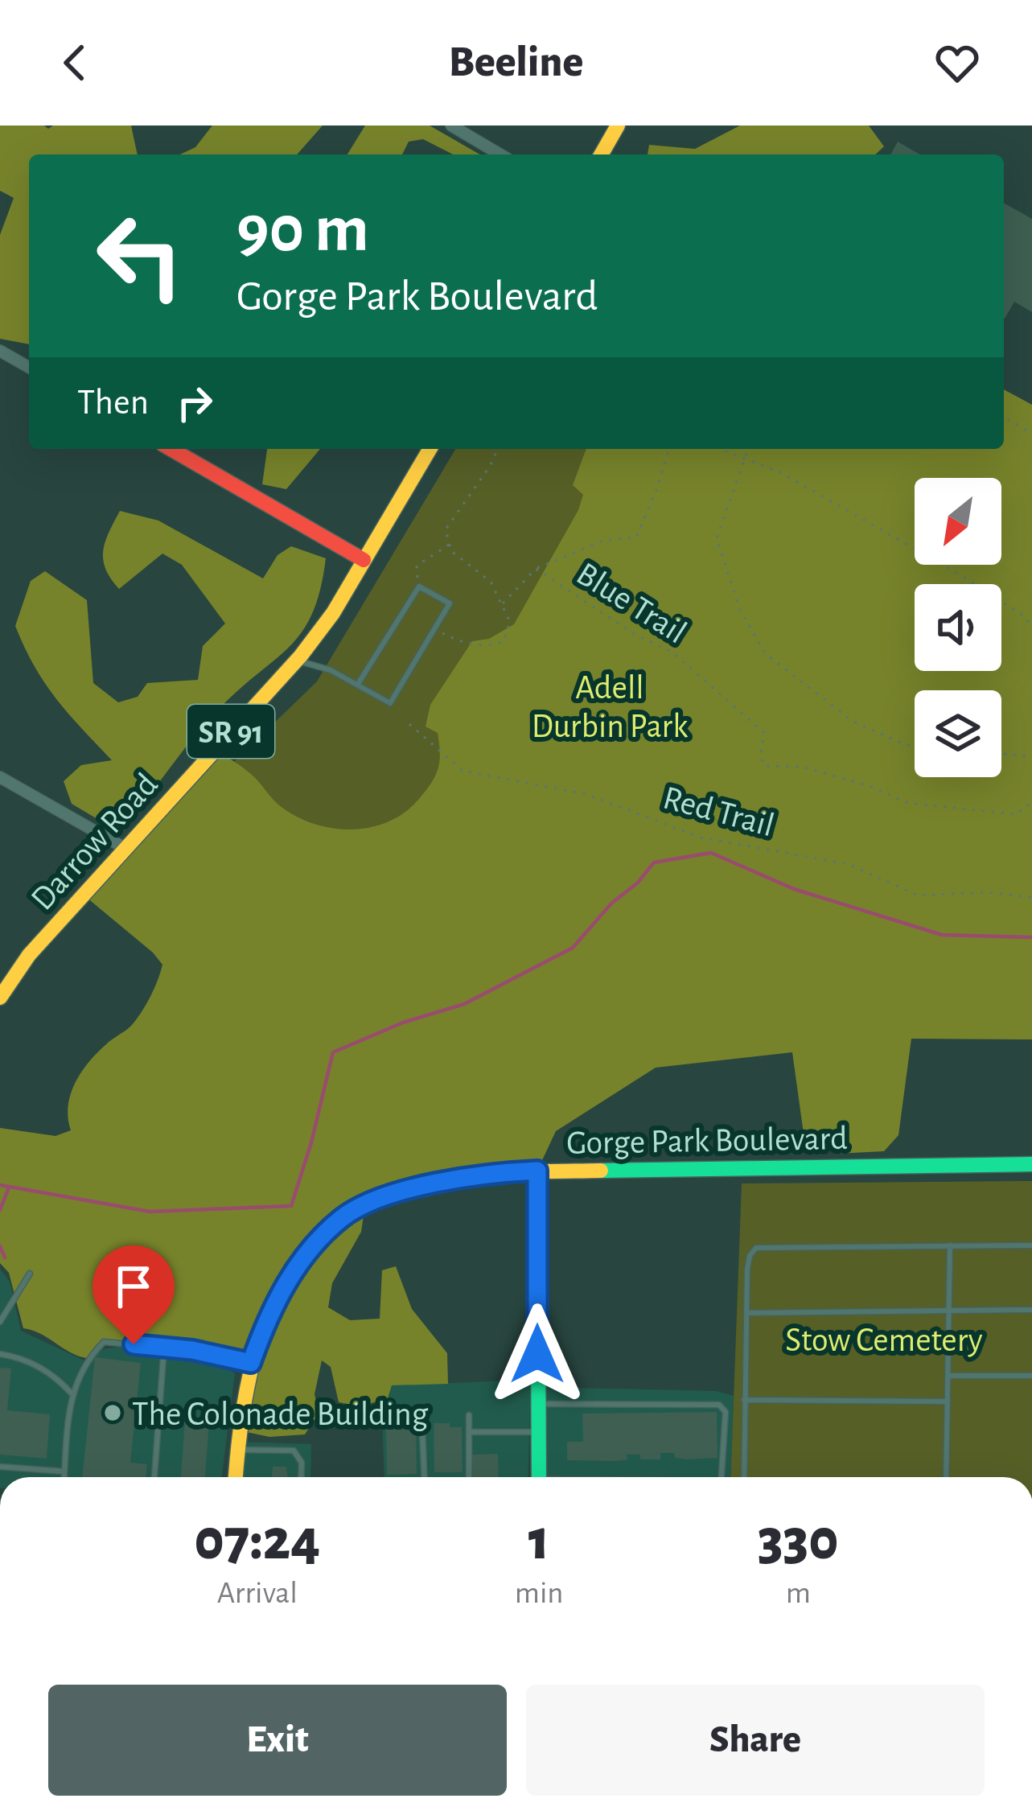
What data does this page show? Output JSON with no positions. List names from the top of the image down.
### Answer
{
  "streets": {
    "street": ["SR 91", "Darrow Road", "Gorge Park Boulevard"],
    "path": ["Blue Trail", "Red Trail"]
  },
  "parks": ["Adell Durbin Park", "Stow Cemetery"],
  "places": ["The Colonade Building"],
  "north": "bottom left",
  "page": {
    "header": "Beeline",
    "turn": ["90 m", "Gorge Park Boulevard"],
    "then": "Then",
    "eta": [
      "07:24",
      "Arrival",
      "1",
      "min",
      "330",
      "m"
    ],
    "buttons": ["Exit", "Share"]
  }
}
